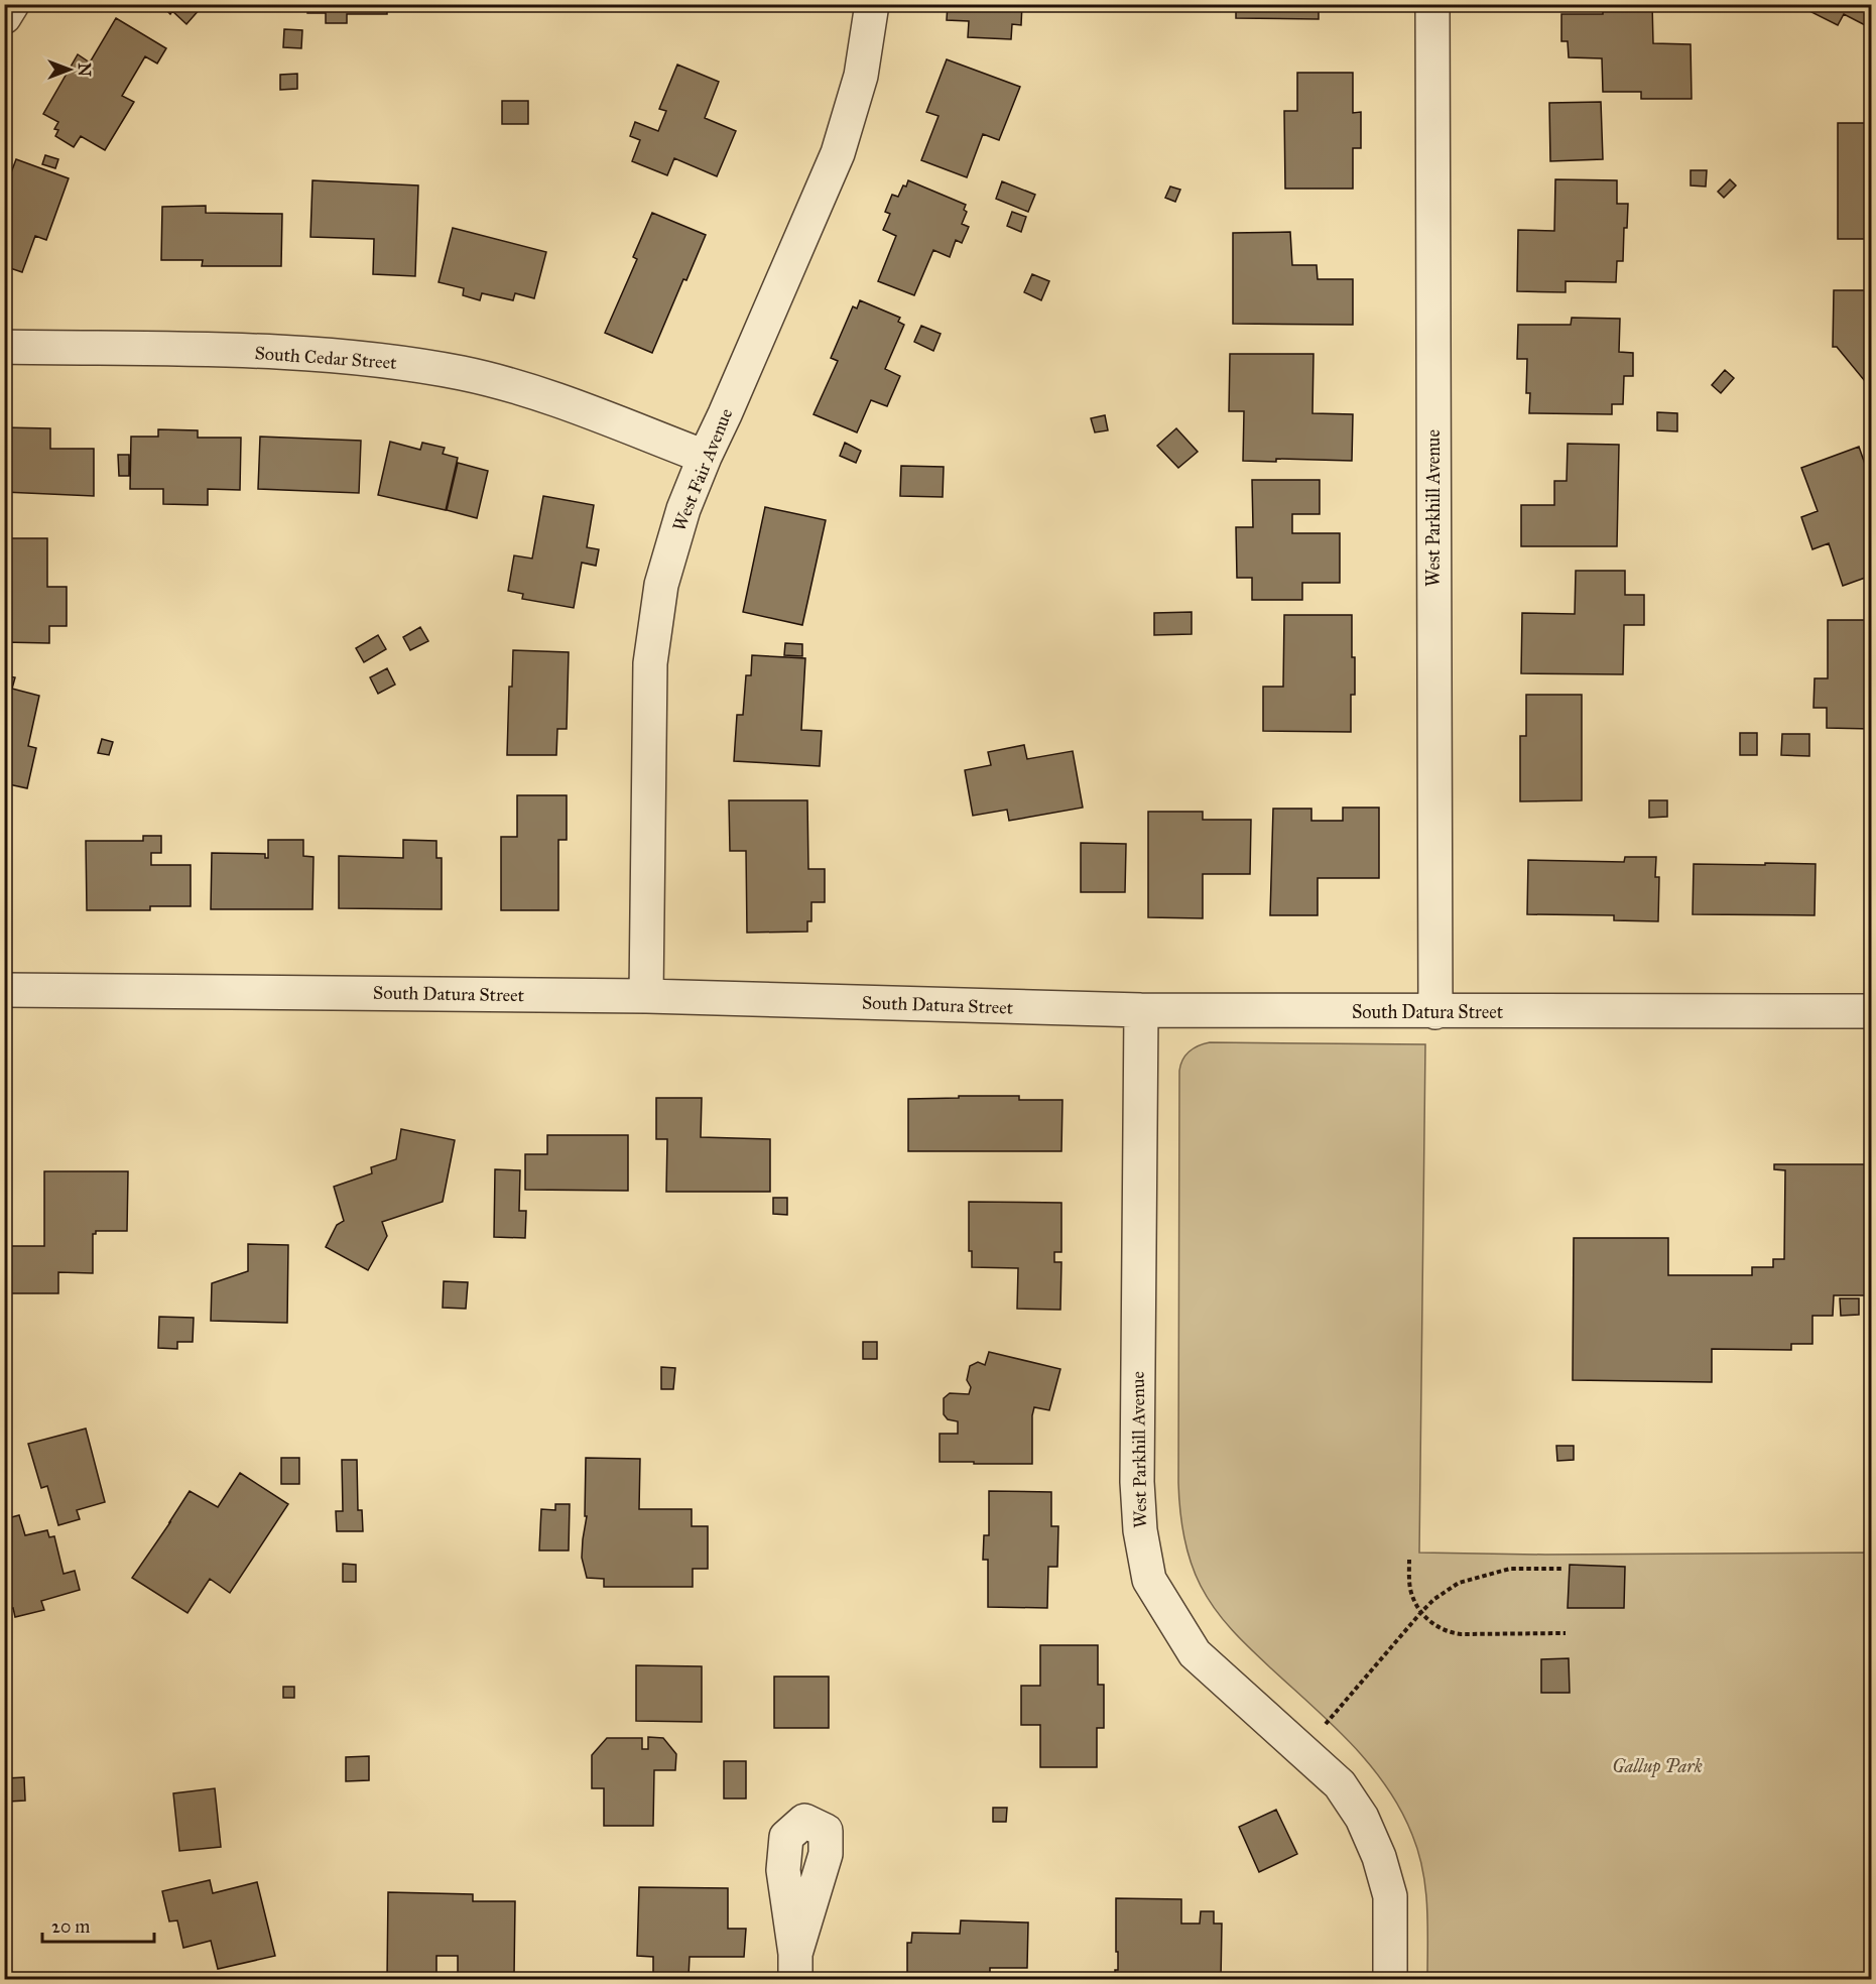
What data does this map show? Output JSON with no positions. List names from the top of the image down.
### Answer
{
  "streets": {
    "street": [
      "South Cedar Street",
      "West Fair Avenue",
      "West Parkhill Avenue",
      "South Datura Street"
    ]
  },
  "crossings": [
    ["South Cedar Street", "West Fair Avenue"],
    ["West Fair Avenue", "South Datura Street"],
    ["West Parkhill Avenue", "South Datura Street"]
  ],
  "parks": ["Gallup Park"],
  "scale_bar": "20 m",
  "north": "right"
}
